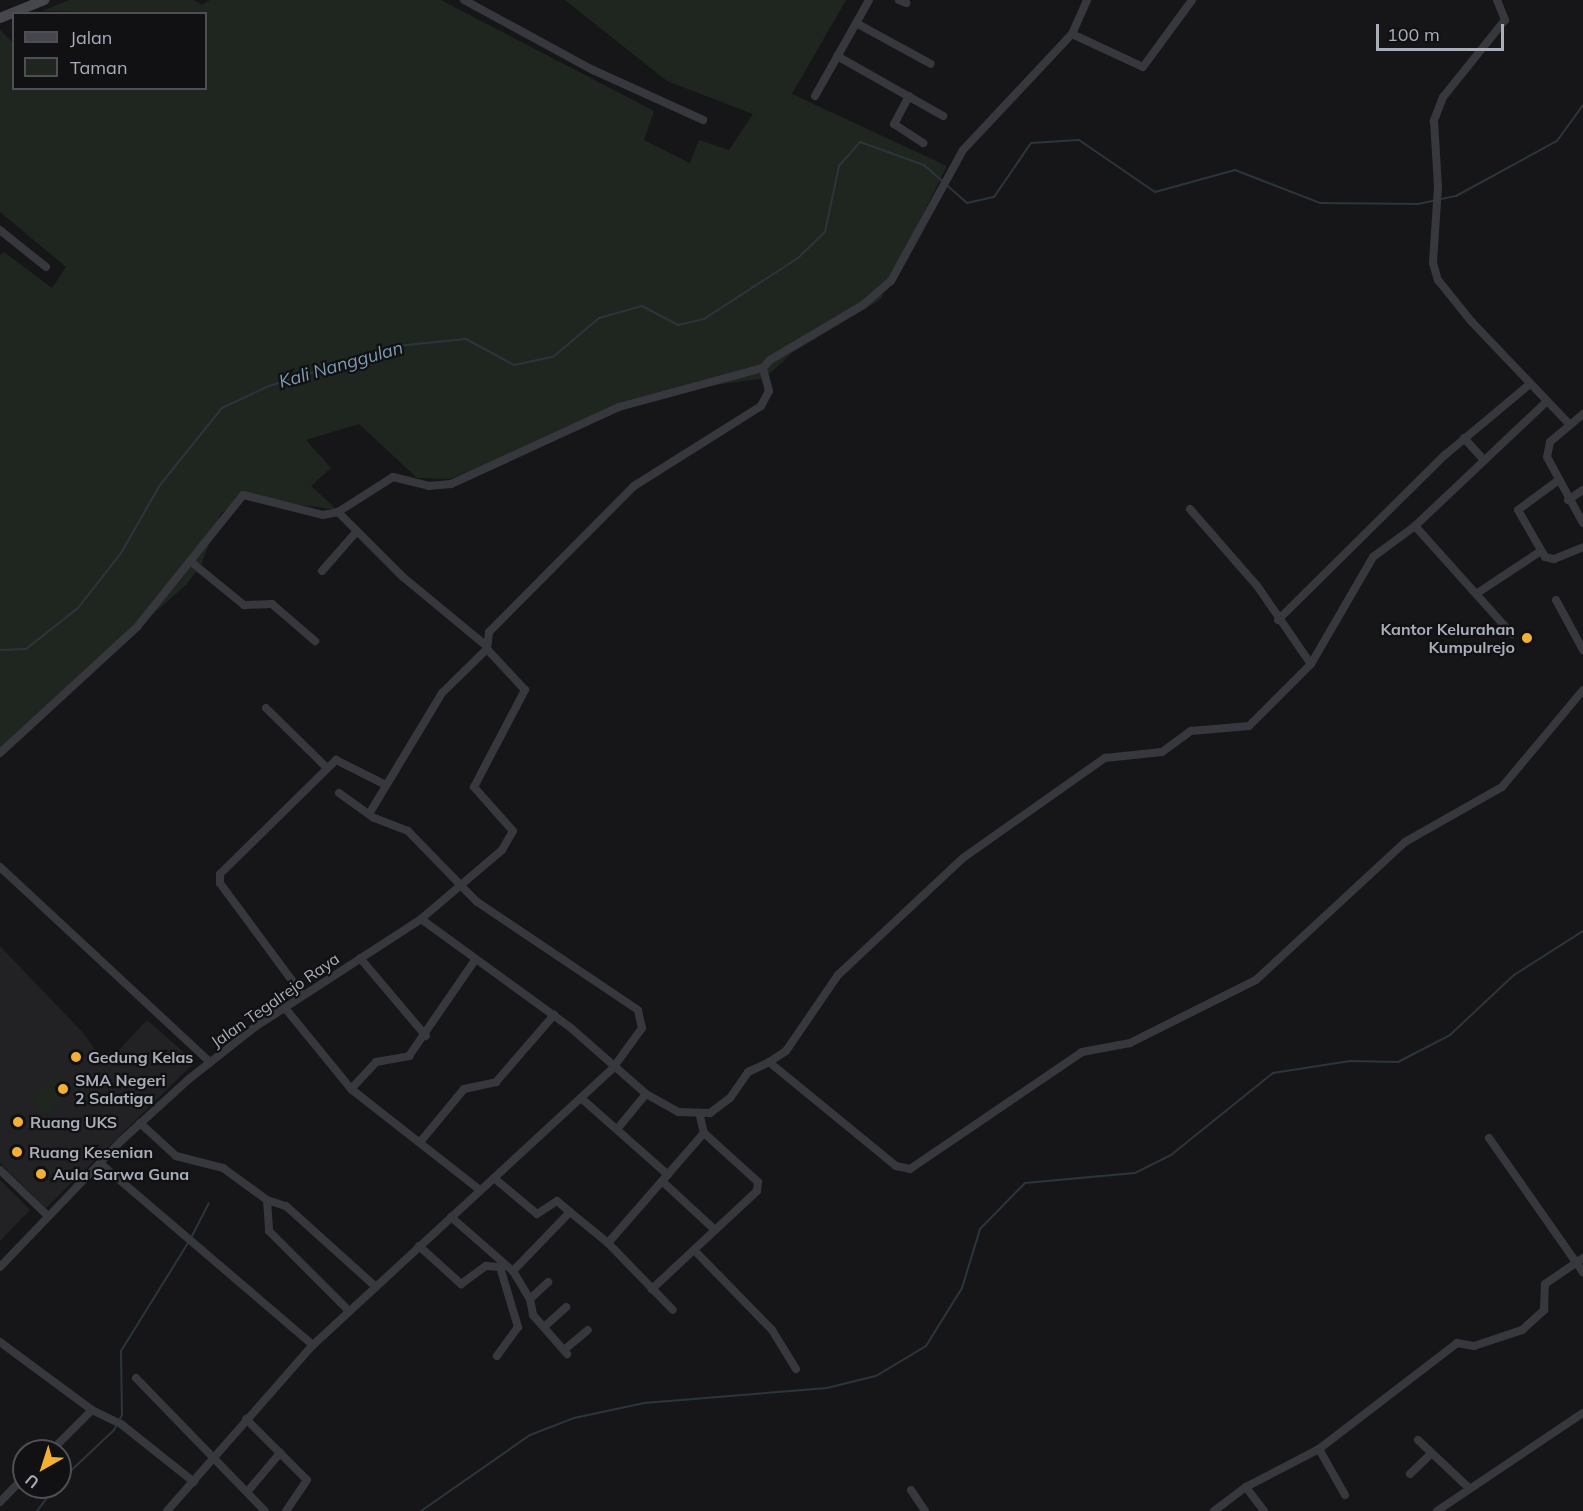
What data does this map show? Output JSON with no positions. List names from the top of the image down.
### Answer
{
  "streets": {
    "street": ["Jalan Tegalrejo Raya"]
  },
  "water": ["Kali Nanggulan"],
  "places": [
    "Kantor Kelurahan Kumpulrejo",
    "Gedung Kelas",
    "SMA Negeri 2 Salatiga",
    "Ruang UKS",
    "Ruang Kesenian",
    "Aula Sarwa Guna"
  ],
  "legend": ["Jalan", "Taman"],
  "scale_bar": "100 m",
  "north": "bottom left"
}
